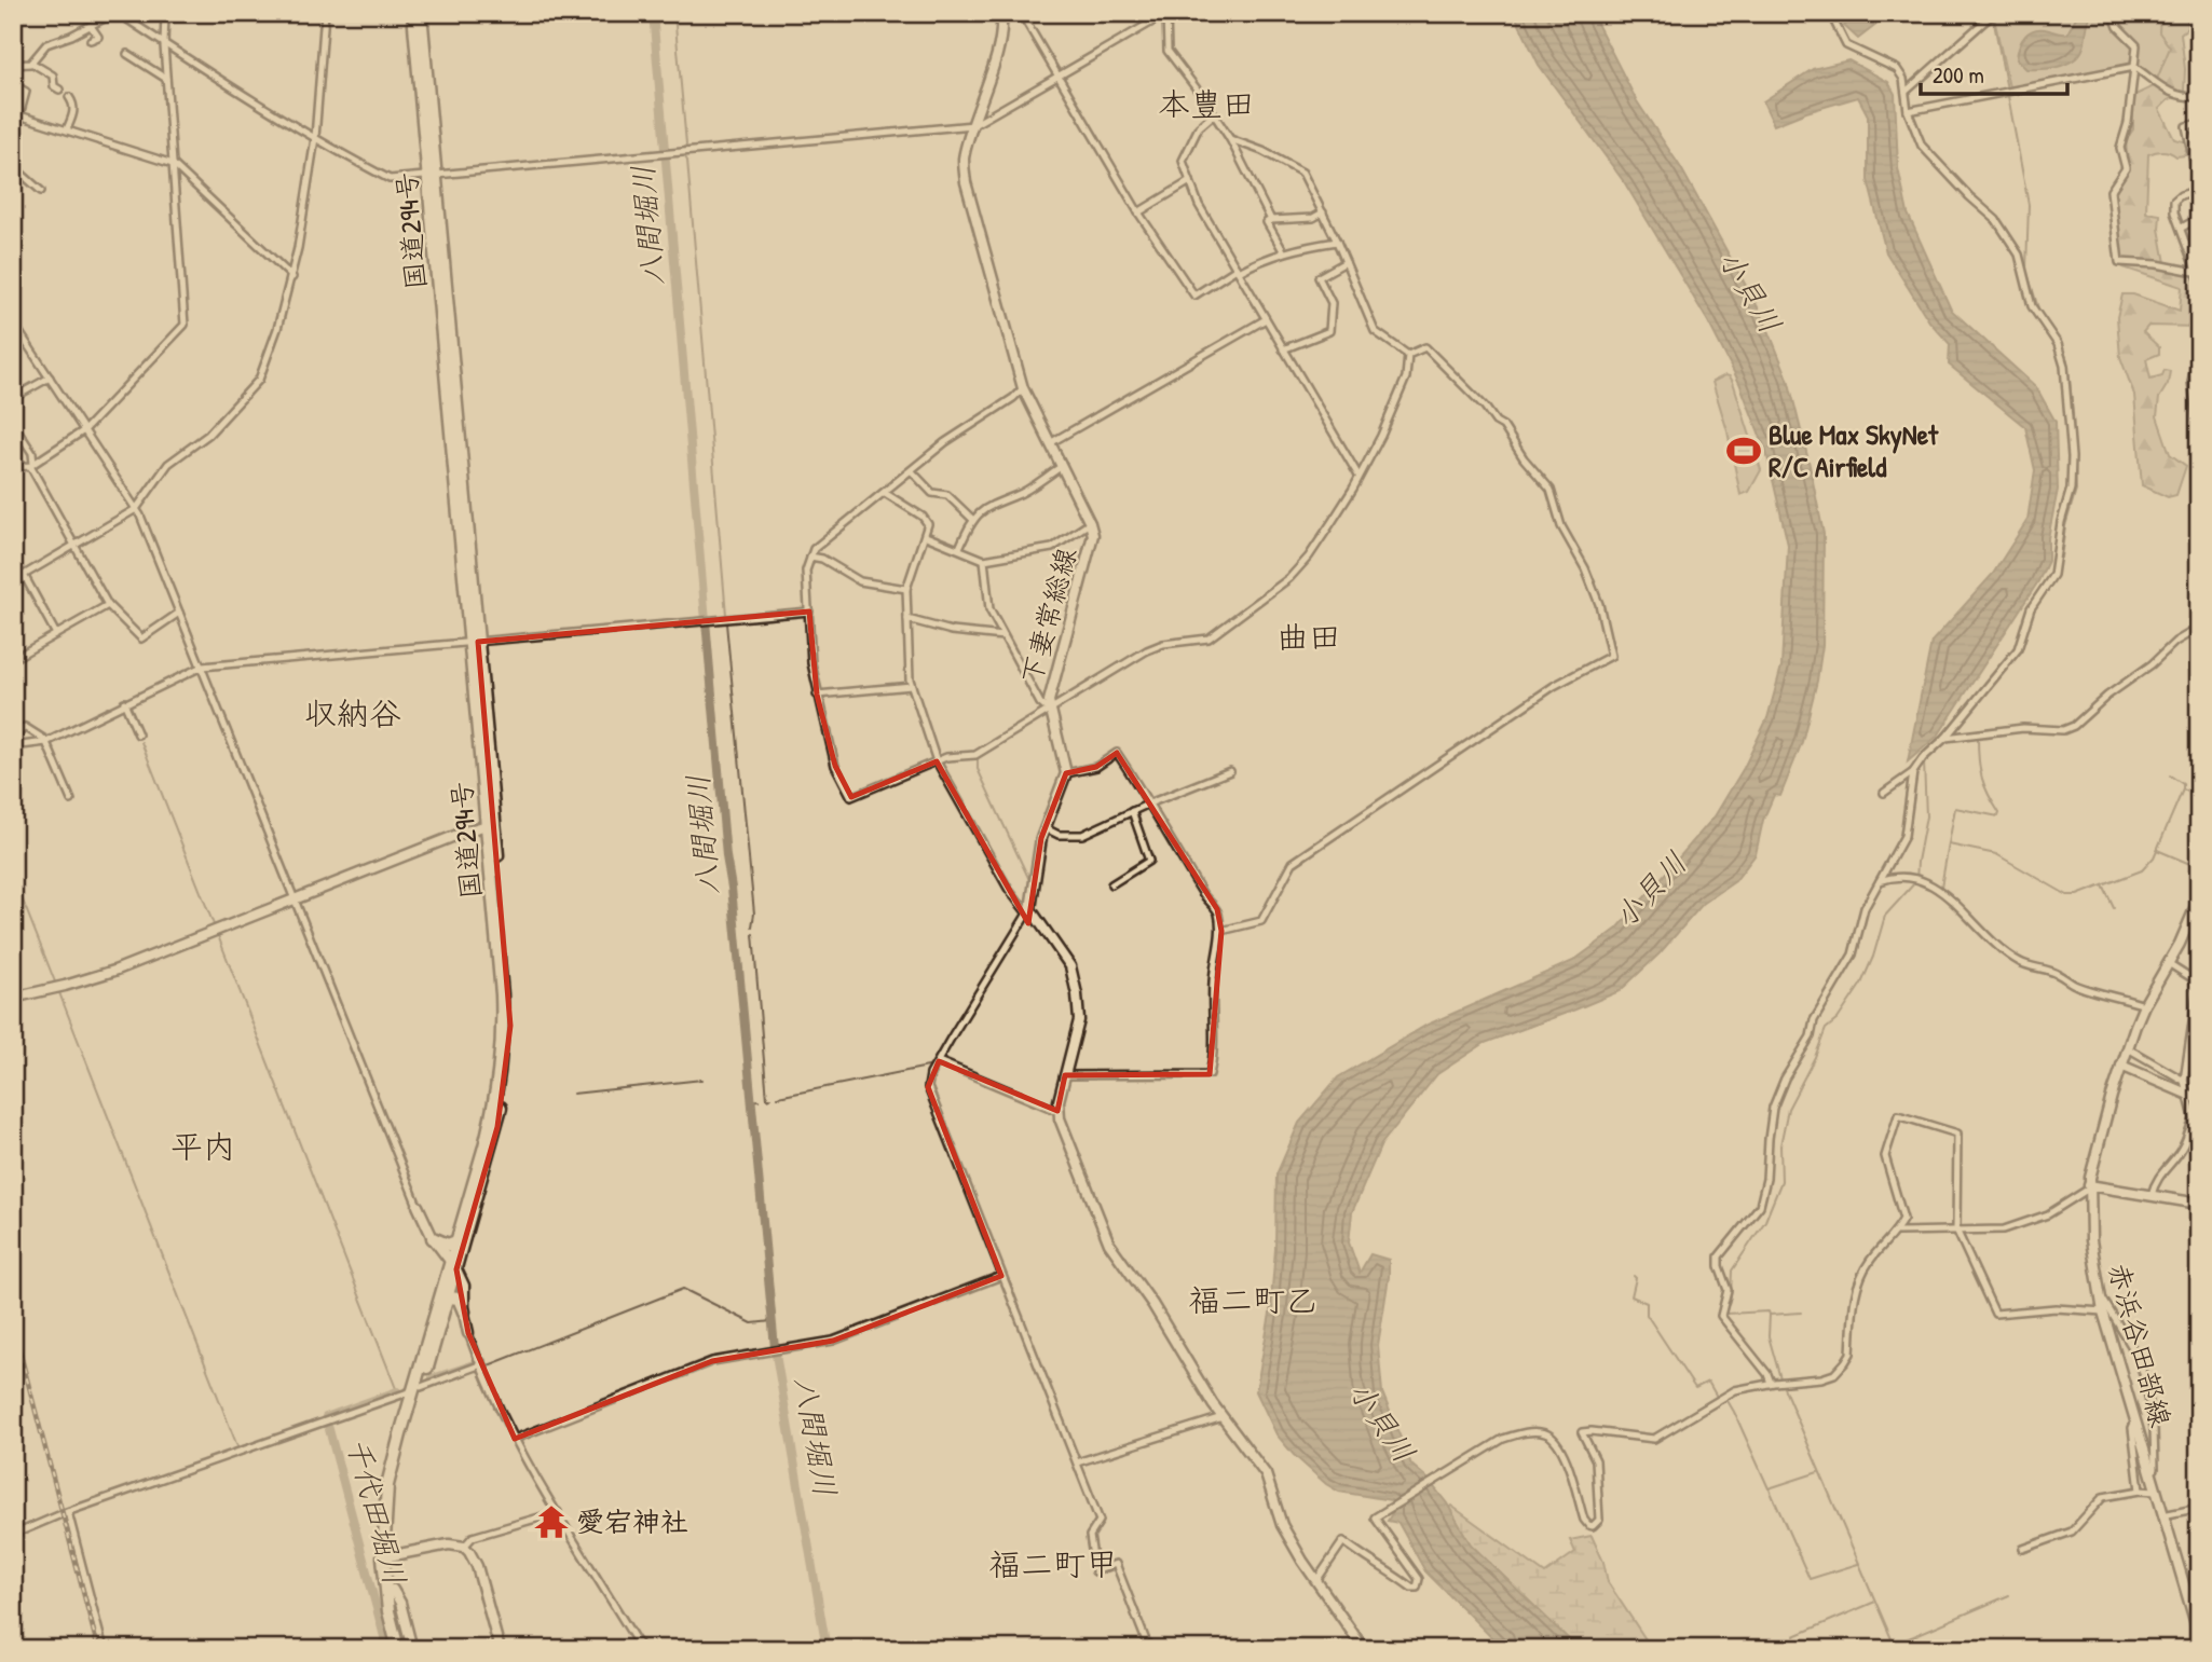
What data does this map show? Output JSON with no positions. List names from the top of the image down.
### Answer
{
  "streets": {
    "highway": ["国道294号"],
    "main road": ["下妻常総線", "赤浜谷田部線"]
  },
  "districts": [
    "本豊田",
    "曲田",
    "収納谷",
    "平内",
    "福二町乙",
    "福二町甲"
  ],
  "water": ["八間堀川", "小貝川", "千代田堀川"],
  "places": {
    "sports": ["Blue Max SkyNet R/C Airfield"],
    "temple": ["愛宕神社"]
  },
  "scale_bar": "200 m"
}
